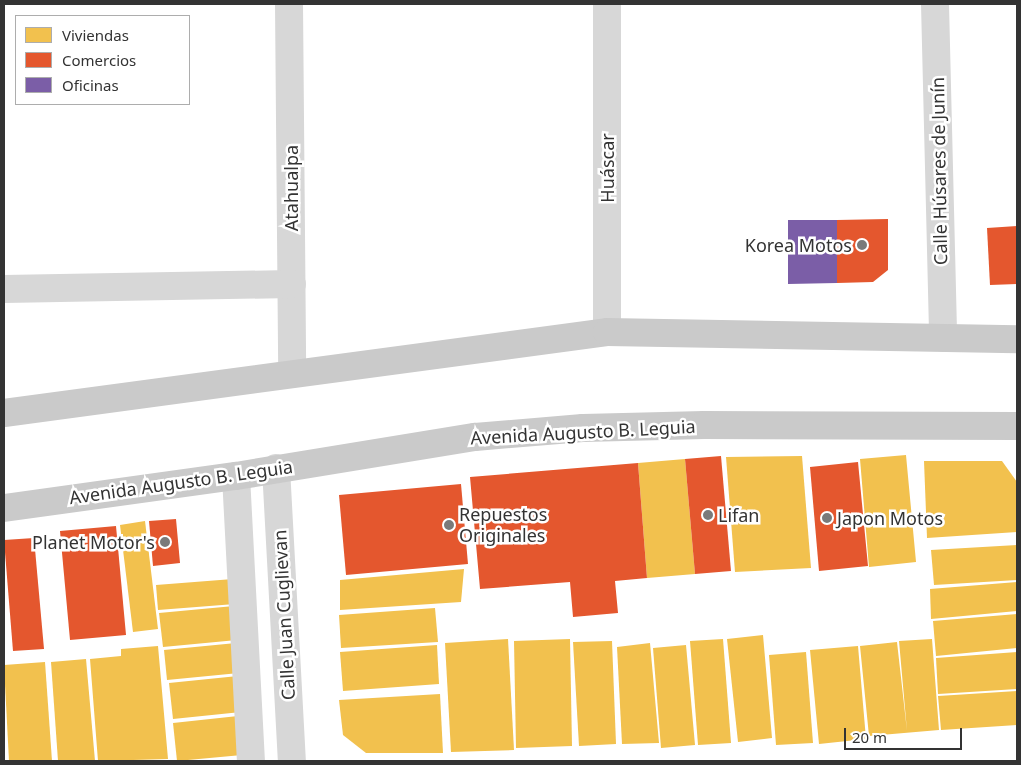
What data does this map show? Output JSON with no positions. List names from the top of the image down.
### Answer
{
  "streets": {
    "main road": ["Avenida Augusto B. Leguia"],
    "street": [
      "Huáscar",
      "Calle Húsares de Junín",
      "Atahualpa",
      "Calle Juan Cuglievan"
    ]
  },
  "crossings": [
    ["Avenida Augusto B. Leguia", "Calle Juan Cuglievan"]
  ],
  "places": [
    "Korea Motos",
    "Lifan",
    "Japon Motos",
    "Repuestos Originales",
    "Planet Motor's"
  ],
  "legend": ["Viviendas", "Comercios", "Oficinas"],
  "scale_bar": "20 m"
}
